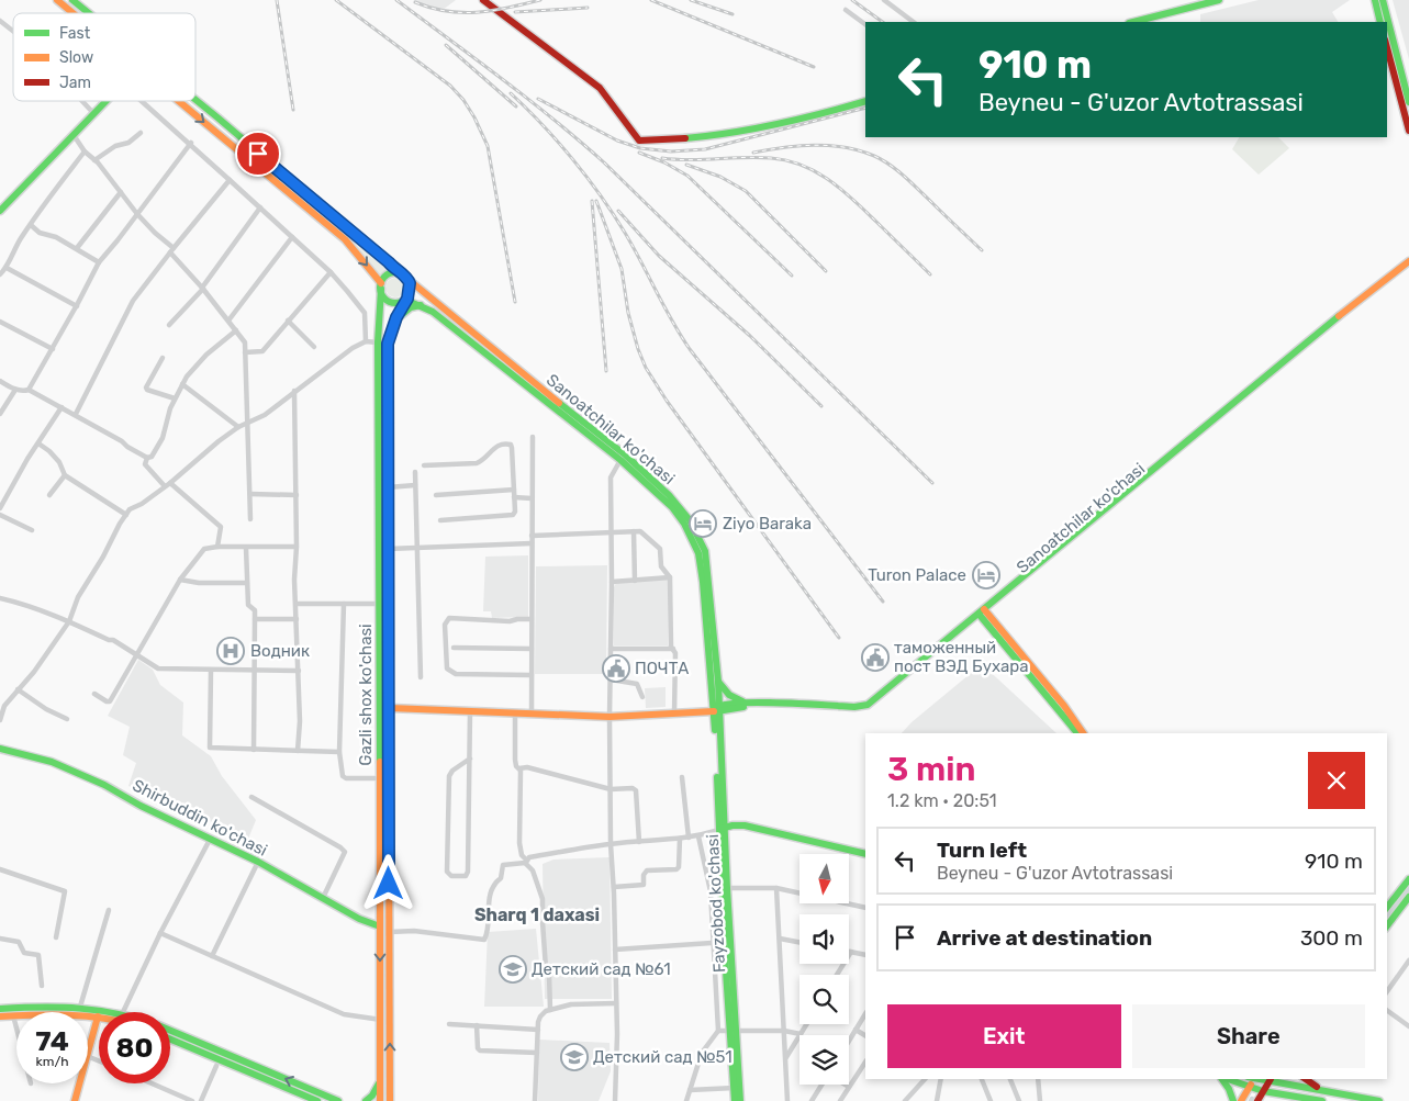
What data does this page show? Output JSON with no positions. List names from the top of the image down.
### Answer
{
  "streets": {
    "main road": [
      "Sanoatchilar ko'chasi",
      "Gazli shox ko'chasi",
      "Shirbuddin ko'chasi",
      "Fayzobod ko'chasi"
    ]
  },
  "crossings": [
    ["Sanoatchilar ko'chasi", "Gazli shox ko'chasi"],
    ["Sanoatchilar ko'chasi", "Fayzobod ko'chasi"],
    ["Gazli shox ko'chasi", "Shirbuddin ko'chasi"]
  ],
  "districts": ["Sharq 1 daxasi"],
  "places": {
    "hotel": ["Ziyo Baraka", "Turon Palace"],
    "hospital": ["Водник"],
    "public building": ["таможенный пост ВЭД Бухара", "ПОЧТА"],
    "school or university": ["Детский сад №61", "Детский сад №51"]
  },
  "legend": ["Fast", "Slow", "Jam"],
  "north": "bottom",
  "page": {
    "turn": ["910 m", "Beyneu - G'uzor Avtotrassasi"],
    "heading": ["3 min", "1.2 km · 20:51"],
    "list": [
      {
        "name": "Turn left",
        "note": "Beyneu - G'uzor Avtotrassasi",
        "value": "910 m"
      },
      {
        "name": "Arrive at destination",
        "value": "300 m"
      }
    ],
    "buttons": ["Exit", "Share"],
    "speed": "74 km/h",
    "limit": "80"
  }
}
